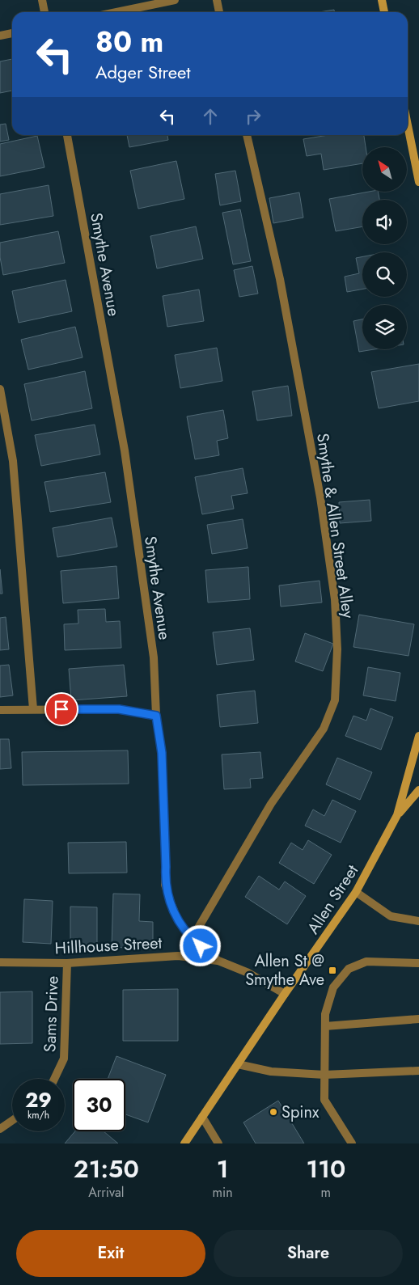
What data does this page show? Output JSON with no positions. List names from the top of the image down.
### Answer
{
  "streets": {
    "street": [
      "Smythe Avenue",
      "Smythe & Allen Street Alley",
      "Allen Street",
      "Hillhouse Street",
      "Sams Drive"
    ]
  },
  "crossings": [
    ["Smythe Avenue", "Smythe & Allen Street Alley"],
    ["Smythe Avenue", "Allen Street"],
    ["Smythe Avenue", "Hillhouse Street"],
    ["Hillhouse Street", "Sams Drive"]
  ],
  "places": {
    "transit": ["Allen St @ Smythe Ave"],
    "other": ["Spinx"]
  },
  "north": "top left",
  "page": {
    "turn": ["80 m", "Adger Street"],
    "speed": "29 km/h",
    "limit": "30",
    "eta": [
      "21:50",
      "Arrival",
      "1",
      "min",
      "110",
      "m"
    ],
    "buttons": ["Exit", "Share"]
  }
}
